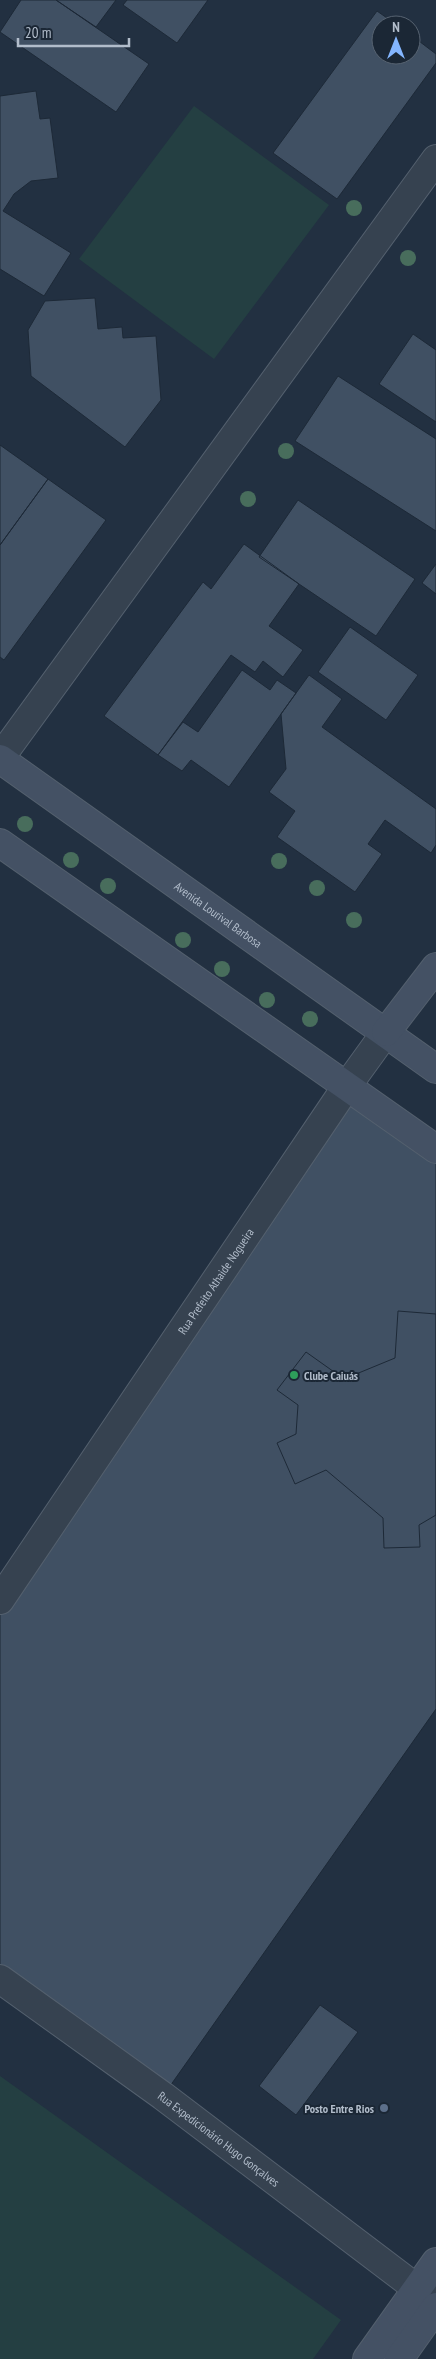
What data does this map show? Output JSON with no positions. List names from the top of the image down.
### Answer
{
  "streets": {
    "main road": ["Avenida Lourival Barbosa", "Rua Prefeito Athaide Nogueira"],
    "street": ["Rua Expedicionário Hugo Gonçalves"]
  },
  "crossings": [
    ["Avenida Lourival Barbosa", "Rua Prefeito Athaide Nogueira"]
  ],
  "places": ["Clube Caiuás", "Posto Entre Rios"],
  "scale_bar": "20 m",
  "north": "top"
}
